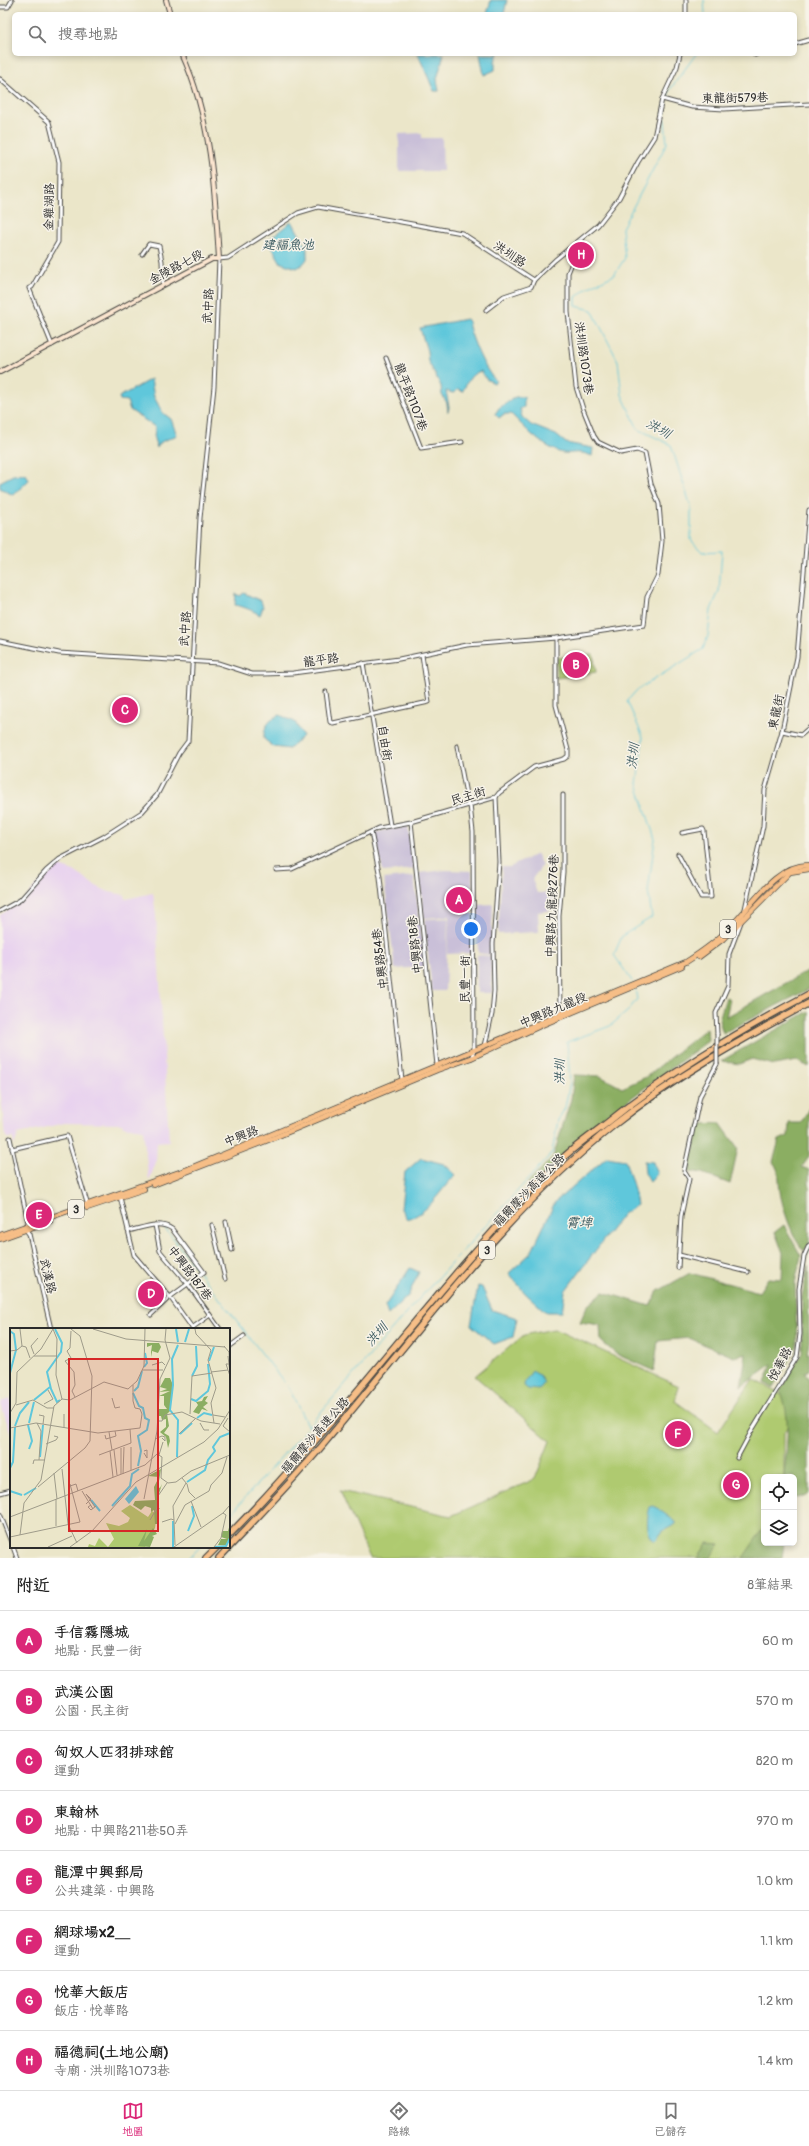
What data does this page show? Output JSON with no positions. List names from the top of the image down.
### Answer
{
  "streets": {
    "highway": ["3", "福爾摩沙高速公路"],
    "main road": ["中興路九龍段", "中興路"],
    "street": [
      "東龍街579巷",
      "金雞湖路",
      "洪圳路",
      "金陵路七段",
      "武中路",
      "洪圳路1073巷",
      "龍平路1107巷",
      "龍平路",
      "東龍街",
      "自由街",
      "民主街",
      "中興路九龍段276巷",
      "中興路18巷",
      "中興路54巷",
      "民豐一街",
      "中興路187巷",
      "武漢路",
      "悅華路"
    ]
  },
  "crossings": [
    ["東龍街579巷", "洪圳路"],
    ["金雞湖路", "金陵路七段"],
    ["洪圳路", "金陵路七段"],
    ["洪圳路", "武中路"],
    ["洪圳路", "洪圳路1073巷"],
    ["金陵路七段", "武中路"],
    ["武中路", "龍平路"],
    ["洪圳路1073巷", "龍平路"],
    ["龍平路", "自由街"],
    ["龍平路", "民主街"],
    ["東龍街", "3"],
    ["自由街", "民主街"],
    ["民主街", "中興路18巷"],
    ["民主街", "中興路54巷"],
    ["民主街", "民豐一街"],
    ["中興路九龍段276巷", "中興路九龍段"],
    ["3", "中興路九龍段"],
    ["中興路18巷", "中興路"],
    ["中興路54巷", "中興路"],
    ["民豐一街", "中興路"],
    ["中興路九龍段", "中興路"],
    ["中興路", "武漢路"]
  ],
  "water": ["建福魚池", "洪圳", "霄埤"],
  "page": {
    "search": "搜尋地點",
    "pins": [
      "H",
      "B",
      "C",
      "A",
      "E",
      "D",
      "F",
      "G"
    ],
    "heading": ["附近", "8筆結果"],
    "list": [
      {
        "mark": "A",
        "name": "手信霧隱城",
        "note": "地點 · 民豐一街",
        "value": "60 m"
      },
      {
        "mark": "B",
        "name": "武漢公園",
        "note": "公園 · 民主街",
        "value": "570 m"
      },
      {
        "mark": "C",
        "name": "匈奴人匹羽排球館",
        "note": "運動",
        "value": "820 m"
      },
      {
        "mark": "D",
        "name": "東翰林",
        "note": "地點 · 中興路211巷50弄",
        "value": "970 m"
      },
      {
        "mark": "E",
        "name": "龍潭中興郵局",
        "note": "公共建築 · 中興路",
        "value": "1.0 km"
      },
      {
        "mark": "F",
        "name": "網球場x2＿",
        "note": "運動",
        "value": "1.1 km"
      },
      {
        "mark": "G",
        "name": "悅華大飯店",
        "note": "飯店 · 悅華路",
        "value": "1.2 km"
      },
      {
        "mark": "H",
        "name": "福德祠(土地公廟)",
        "note": "寺廟 · 洪圳路1073巷",
        "value": "1.4 km"
      }
    ],
    "nav": ["地圖", "路線", "已儲存"]
  }
}
